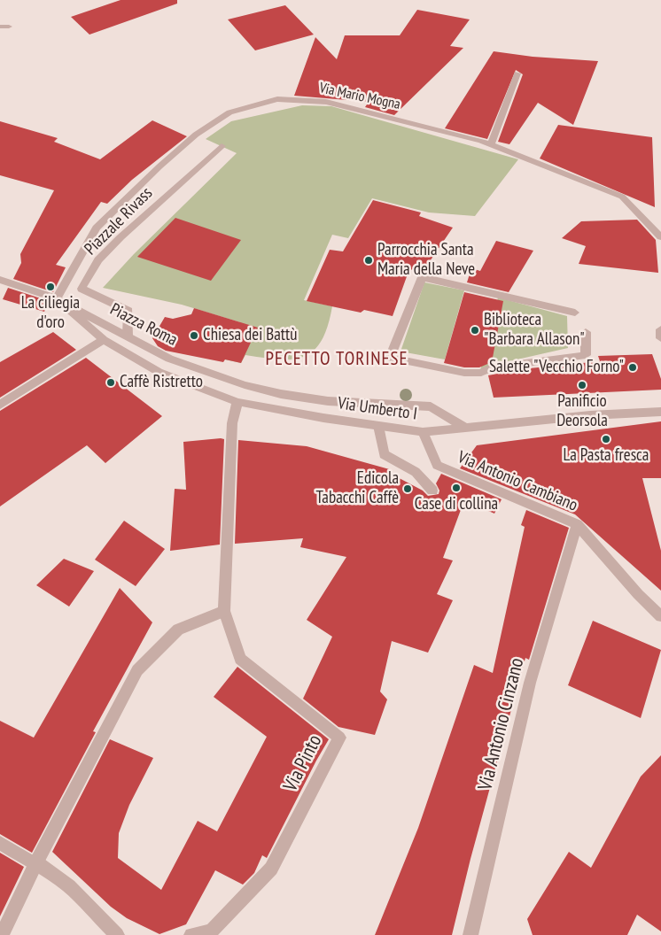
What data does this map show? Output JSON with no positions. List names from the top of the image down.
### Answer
{
  "streets": {
    "street": [
      "Via Mario Mogna",
      "Piazzale Rivass",
      "Piazza Roma",
      "Via Umberto I",
      "Via Antonio Cambiano",
      "Via Antonio Cinzano",
      "Via Pinto"
    ]
  },
  "crossings": [
    ["Via Mario Mogna", "Piazza Roma"],
    ["Via Mario Mogna", "Via Umberto I"],
    ["Piazzale Rivass", "Piazza Roma"],
    ["Piazza Roma", "Via Umberto I"],
    ["Via Umberto I", "Via Antonio Cambiano"],
    ["Via Umberto I", "Via Pinto"],
    ["Via Antonio Cambiano", "Via Antonio Cinzano"]
  ],
  "districts": ["PECETTO TORINESE"],
  "places": [
    "Parrocchia Santa Maria della Neve",
    "La ciliegia d'oro",
    "Biblioteca \"Barbara Allason\"",
    "Chiesa dei Battù",
    "Salette \"Vecchio Forno\"",
    "Caffè Ristretto",
    "Panificio Deorsola",
    "La Pasta fresca",
    "Case di collina",
    "Edicola Tabacchi Caffè"
  ]
}
